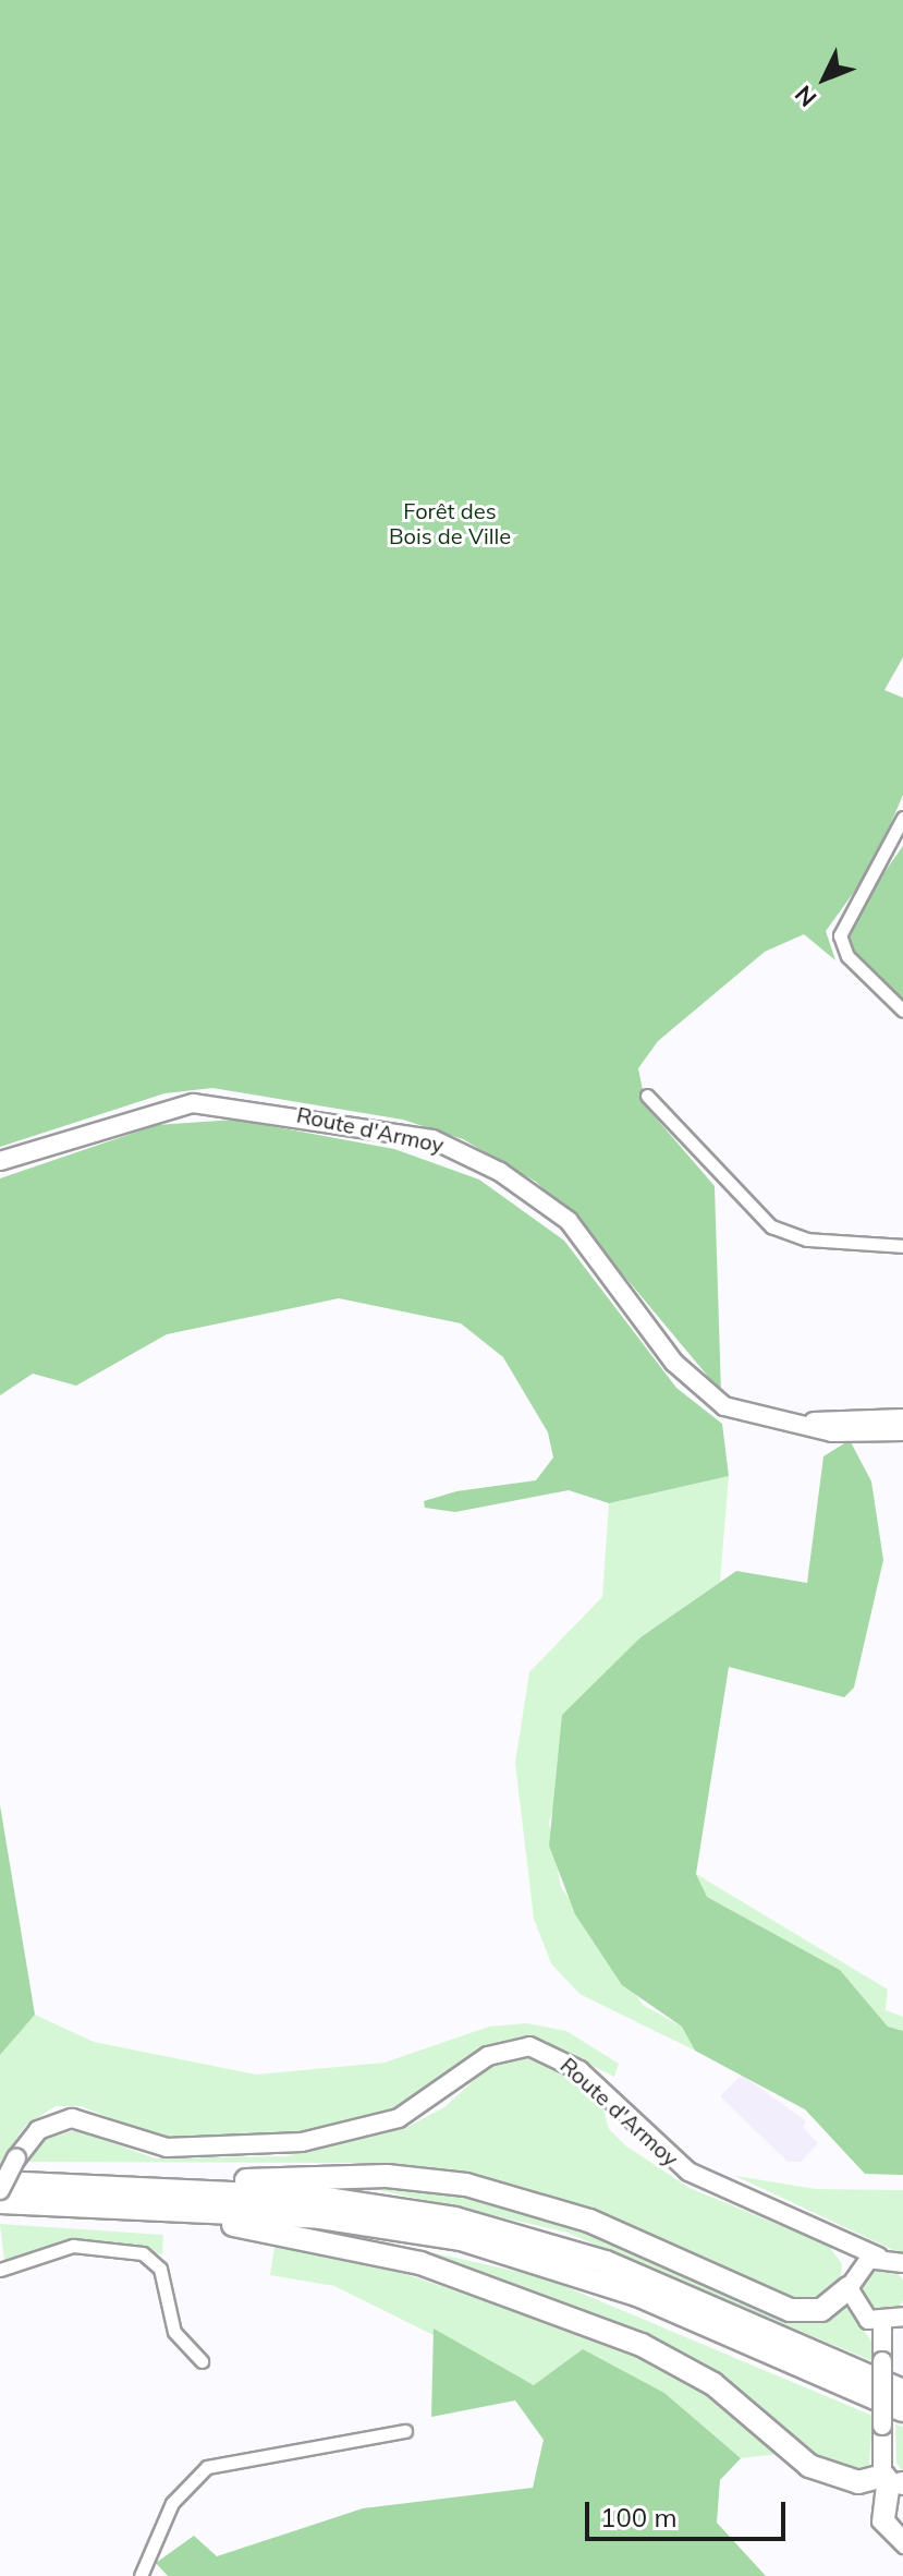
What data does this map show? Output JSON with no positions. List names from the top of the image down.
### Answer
{
  "streets": {
    "main road": ["Route d'Armoy"]
  },
  "parks": ["Forêt des Bois de Ville"],
  "scale_bar": "100 m",
  "north": "bottom left"
}
